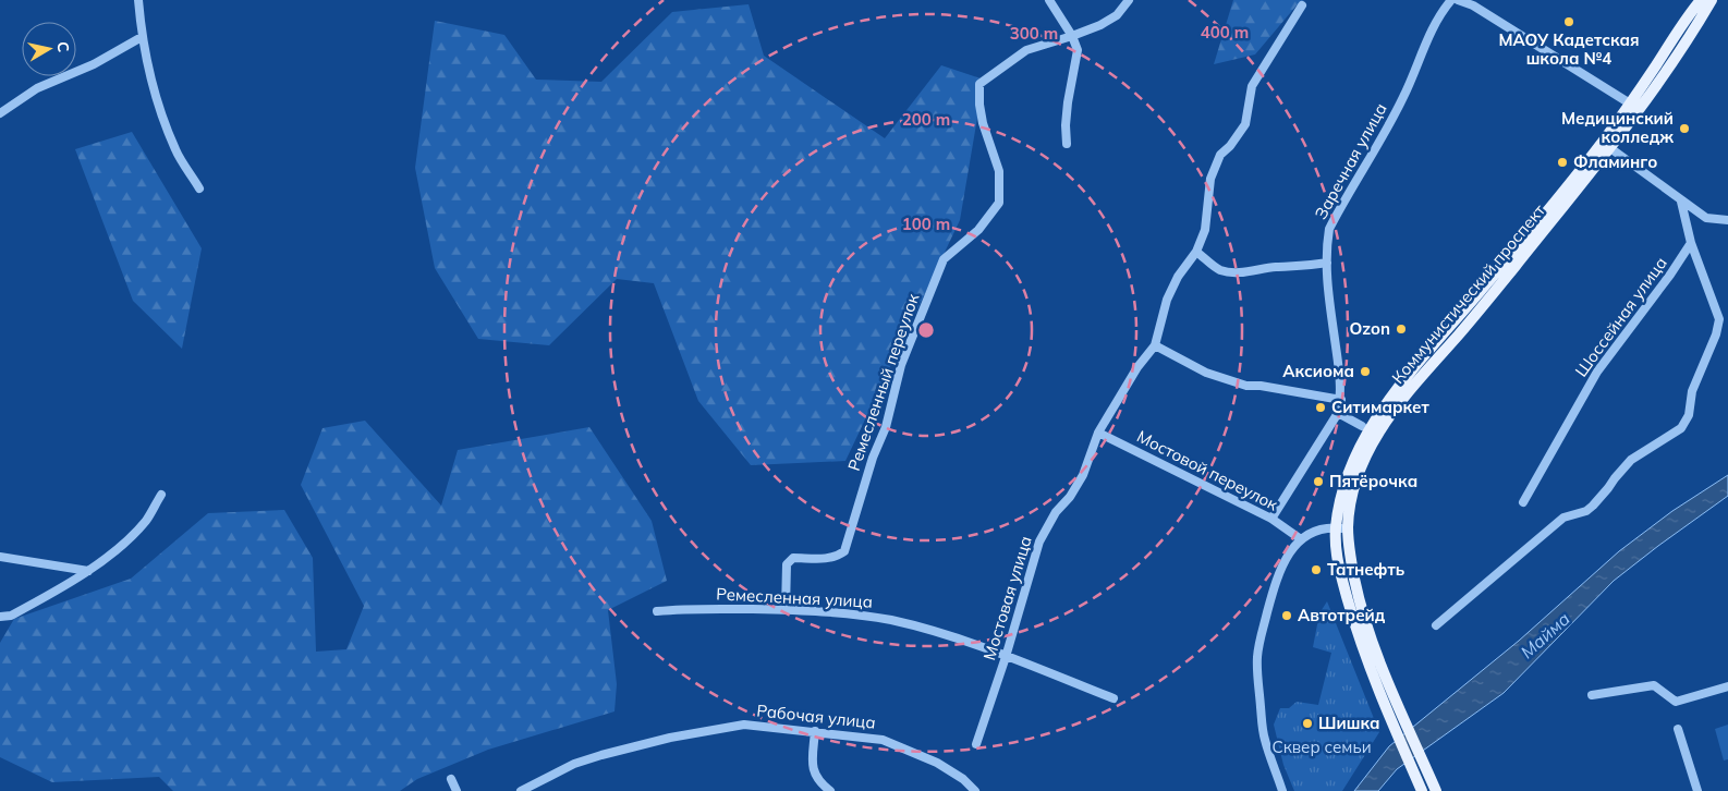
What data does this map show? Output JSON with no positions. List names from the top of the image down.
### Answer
{
  "streets": {
    "main road": ["Коммунистический проспект"],
    "street": [
      "Заречная улица",
      "Шоссейная улица",
      "Ремесленный переулок",
      "Мостовой переулок",
      "Ремесленная улица",
      "Мостовая улица",
      "Рабочая улица"
    ]
  },
  "crossings": [
    ["Заречная улица", "Мостовой переулок"],
    ["Ремесленный переулок", "Ремесленная улица"],
    ["Мостовой переулок", "Мостовая улица"],
    ["Ремесленная улица", "Мостовая улица"]
  ],
  "water": ["Майма"],
  "parks": ["Сквер семьи"],
  "places": [
    "МАОУ Кадетская школа №4",
    "Медицинский колледж",
    "Фламинго",
    "Ozon",
    "Аксиома",
    "Ситимаркет",
    "Пятёрочка",
    "Татнефть",
    "Автотрейд",
    "Шишка"
  ],
  "north": "right",
  "rings": [
    "400 m",
    "300 m",
    "200 m",
    "100 m"
  ]
}
